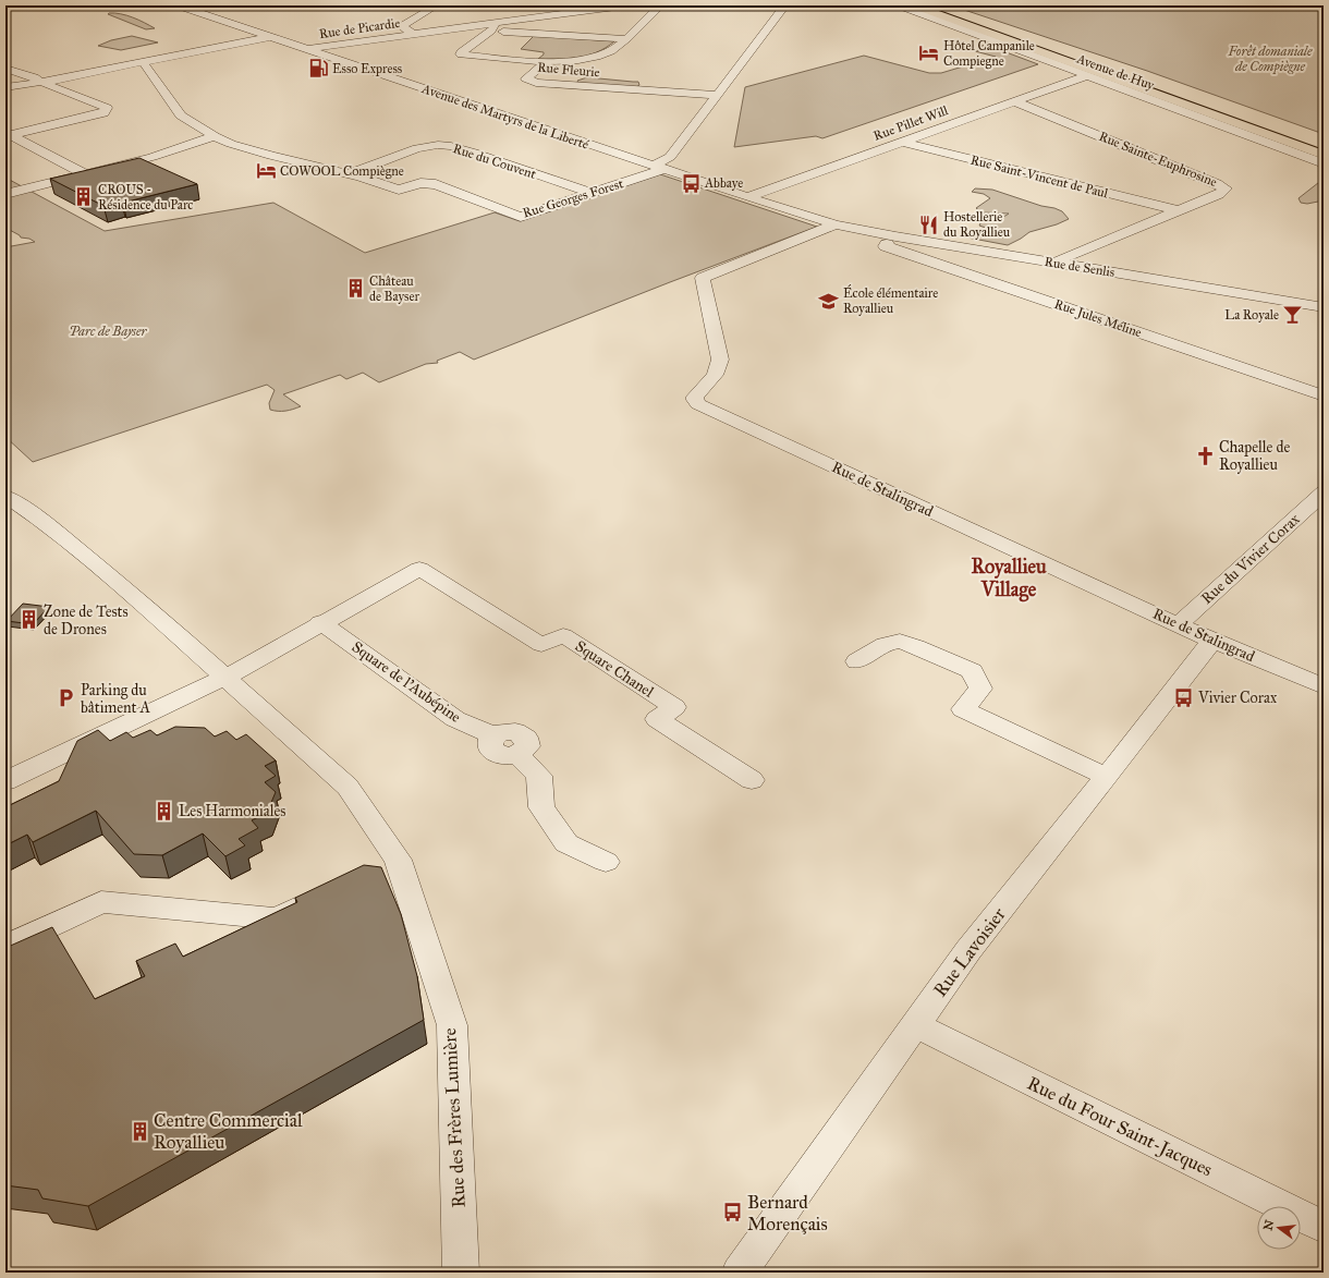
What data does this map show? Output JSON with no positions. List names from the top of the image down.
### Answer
{
  "streets": {
    "street": [
      "Rue de Picardie",
      "Rue Fleurie",
      "Avenue de Huy",
      "Avenue des Martyrs de la Liberté",
      "Rue Pillet Will",
      "Rue Sainte-Euphrosine",
      "Rue du Couvent",
      "Rue Saint-Vincent de Paul",
      "Rue Georges Forest",
      "Rue de Senlis",
      "Rue Jules Méline",
      "Rue de Stalingrad",
      "Rue du Vivier Corax",
      "Square Chanel",
      "Square de l'Aubépine",
      "Rue Lavoisier",
      "Rue des Frères Lumière",
      "Rue du Four Saint-Jacques"
    ]
  },
  "crossings": [
    ["Rue de Picardie", "Rue Fleurie"],
    ["Rue de Picardie", "Avenue des Martyrs de la Liberté"],
    ["Rue Fleurie", "Rue Georges Forest"],
    ["Avenue de Huy", "Rue Pillet Will"],
    ["Avenue des Martyrs de la Liberté", "Rue Pillet Will"],
    ["Avenue des Martyrs de la Liberté", "Rue Georges Forest"],
    ["Avenue des Martyrs de la Liberté", "Rue de Senlis"],
    ["Avenue des Martyrs de la Liberté", "Rue de Stalingrad"],
    ["Rue Pillet Will", "Rue Sainte-Euphrosine"],
    ["Rue Pillet Will", "Rue Saint-Vincent de Paul"],
    ["Rue Sainte-Euphrosine", "Rue Saint-Vincent de Paul"],
    ["Rue Sainte-Euphrosine", "Rue de Senlis"],
    ["Rue du Couvent", "Rue Georges Forest"],
    ["Rue de Senlis", "Rue Jules Méline"],
    ["Rue de Senlis", "Rue de Stalingrad"],
    ["Rue de Stalingrad", "Rue du Vivier Corax"],
    ["Rue de Stalingrad", "Rue Lavoisier"],
    ["Square Chanel", "Square de l'Aubépine"],
    ["Rue Lavoisier", "Rue du Four Saint-Jacques"]
  ],
  "districts": ["Royallieu Village"],
  "parks": ["Forêt domaniale de Compiègne", "Parc de Bayser"],
  "places": {
    "hotel": ["Hôtel Campanile Compiegne", "COWOOL Compiègne"],
    "fuel station": ["Esso Express"],
    "bus stop": ["Abbaye", "Vivier Corax", "Bernard Morençais"],
    "building": [
      "CROUS - Résidence du Parc",
      "Château de Bayser",
      "Zone de Tests de Drones",
      "Les Harmoniales",
      "Centre Commercial Royallieu"
    ],
    "restaurant": ["Hostellerie du Royallieu"],
    "school or university": ["École élémentaire Royallieu"],
    "bar": ["La Royale"],
    "church": ["Chapelle de Royallieu"],
    "parking": ["Parking du bâtiment A"]
  },
  "north": "left"
}
